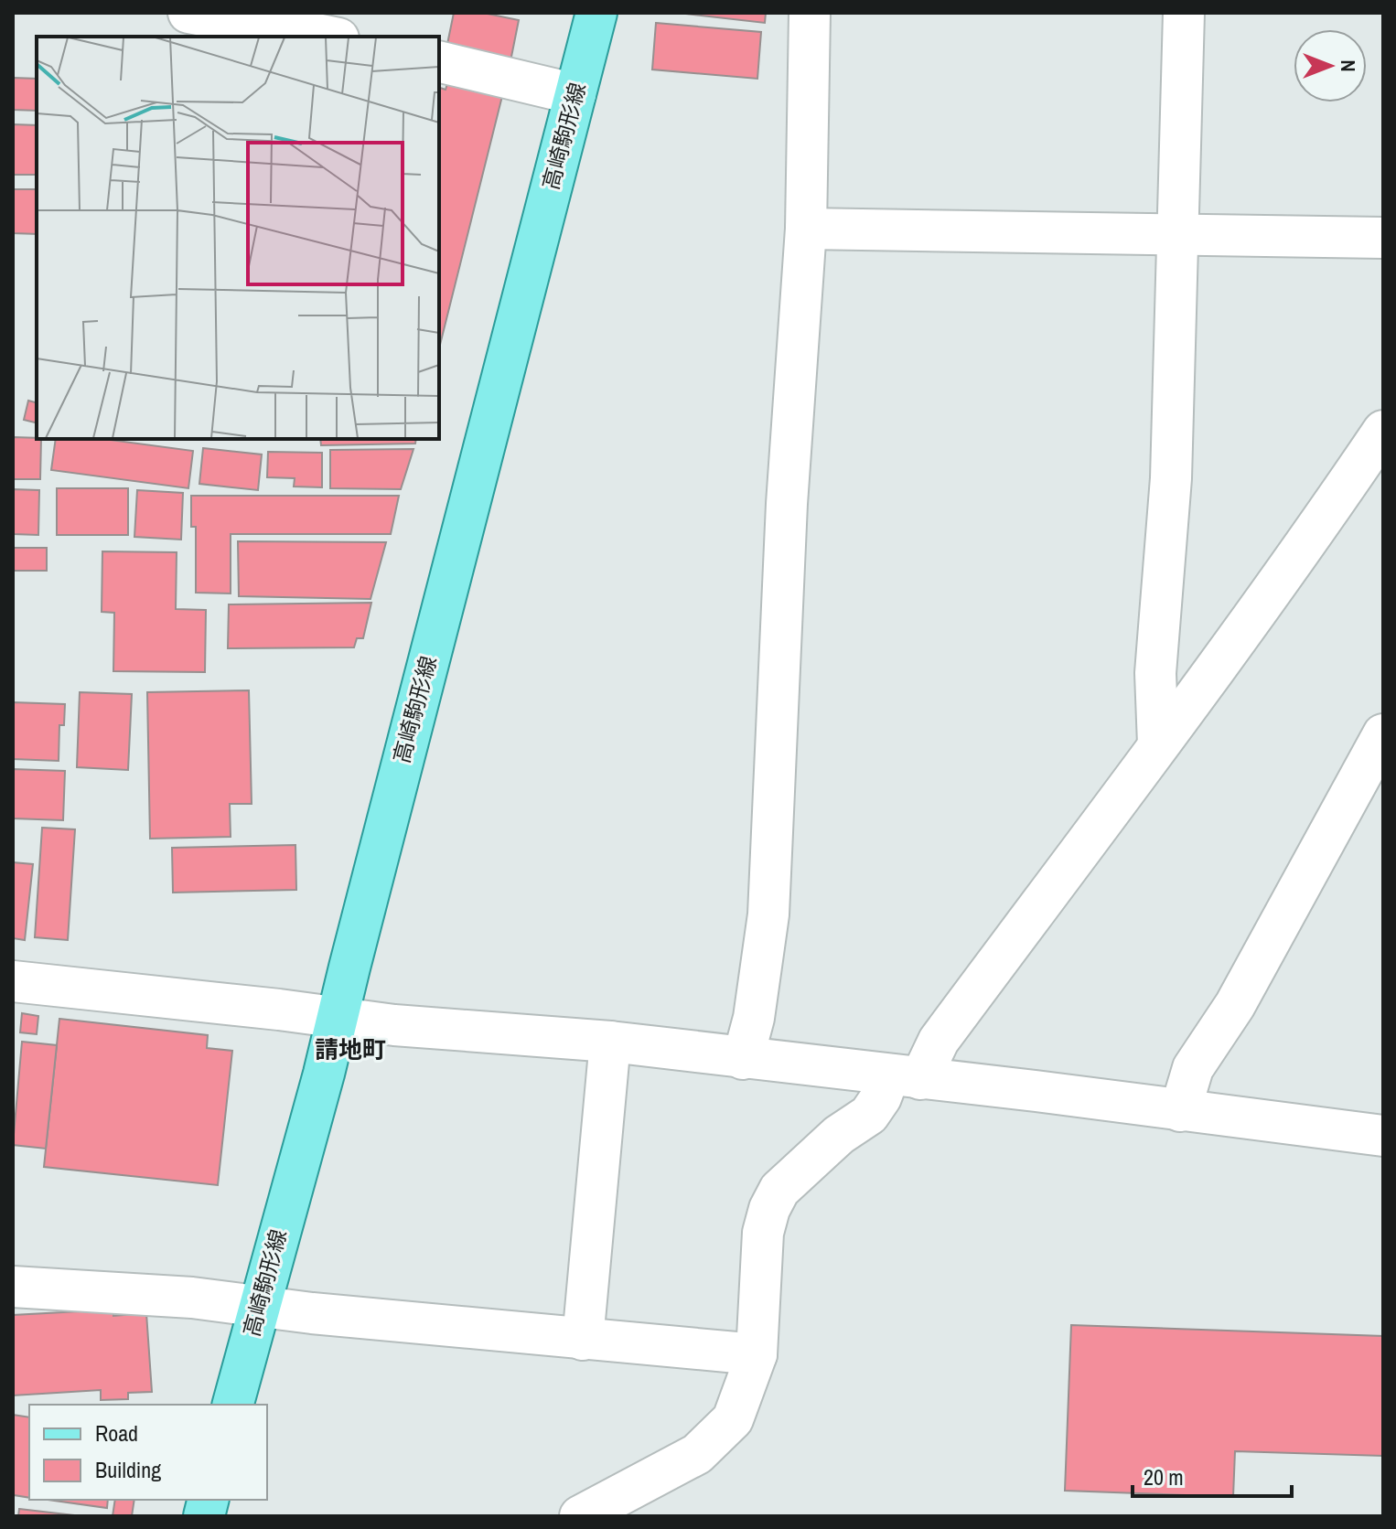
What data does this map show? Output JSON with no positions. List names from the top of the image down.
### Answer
{
  "streets": {
    "main road": ["高崎駒形線"]
  },
  "districts": ["請地町"],
  "legend": ["Road", "Building"],
  "scale_bar": "20 m",
  "north": "right"
}
